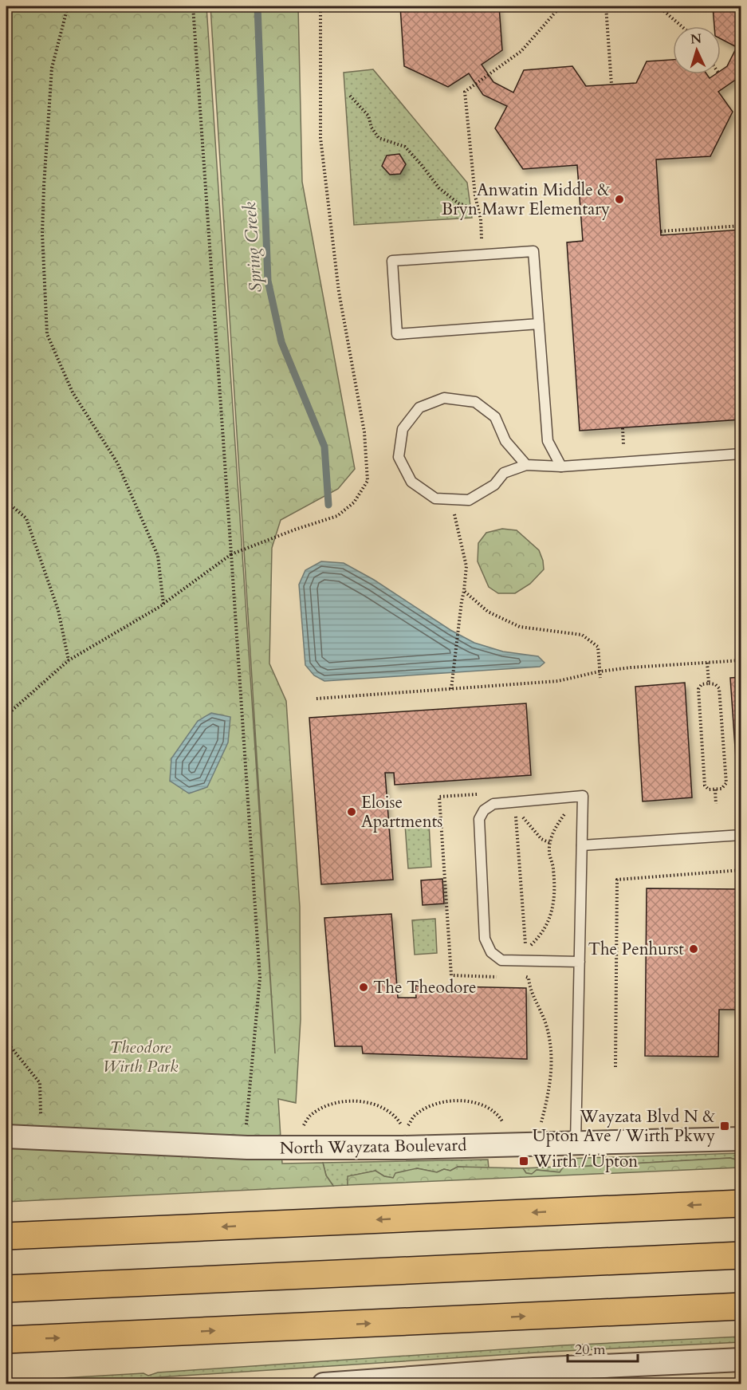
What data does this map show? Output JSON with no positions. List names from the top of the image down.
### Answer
{
  "streets": {
    "street": ["North Wayzata Boulevard"]
  },
  "water": ["Spring Creek"],
  "parks": ["Theodore Wirth Park"],
  "places": {
    "other": [
      "Anwatin Middle & Bryn Mawr Elementary",
      "Eloise Apartments",
      "The Penhurst",
      "The Theodore"
    ],
    "transit": ["Wayzata Blvd N & Upton Ave / Wirth Pkwy", "Wirth / Upton"]
  },
  "scale_bar": "20 m",
  "north": "top"
}
